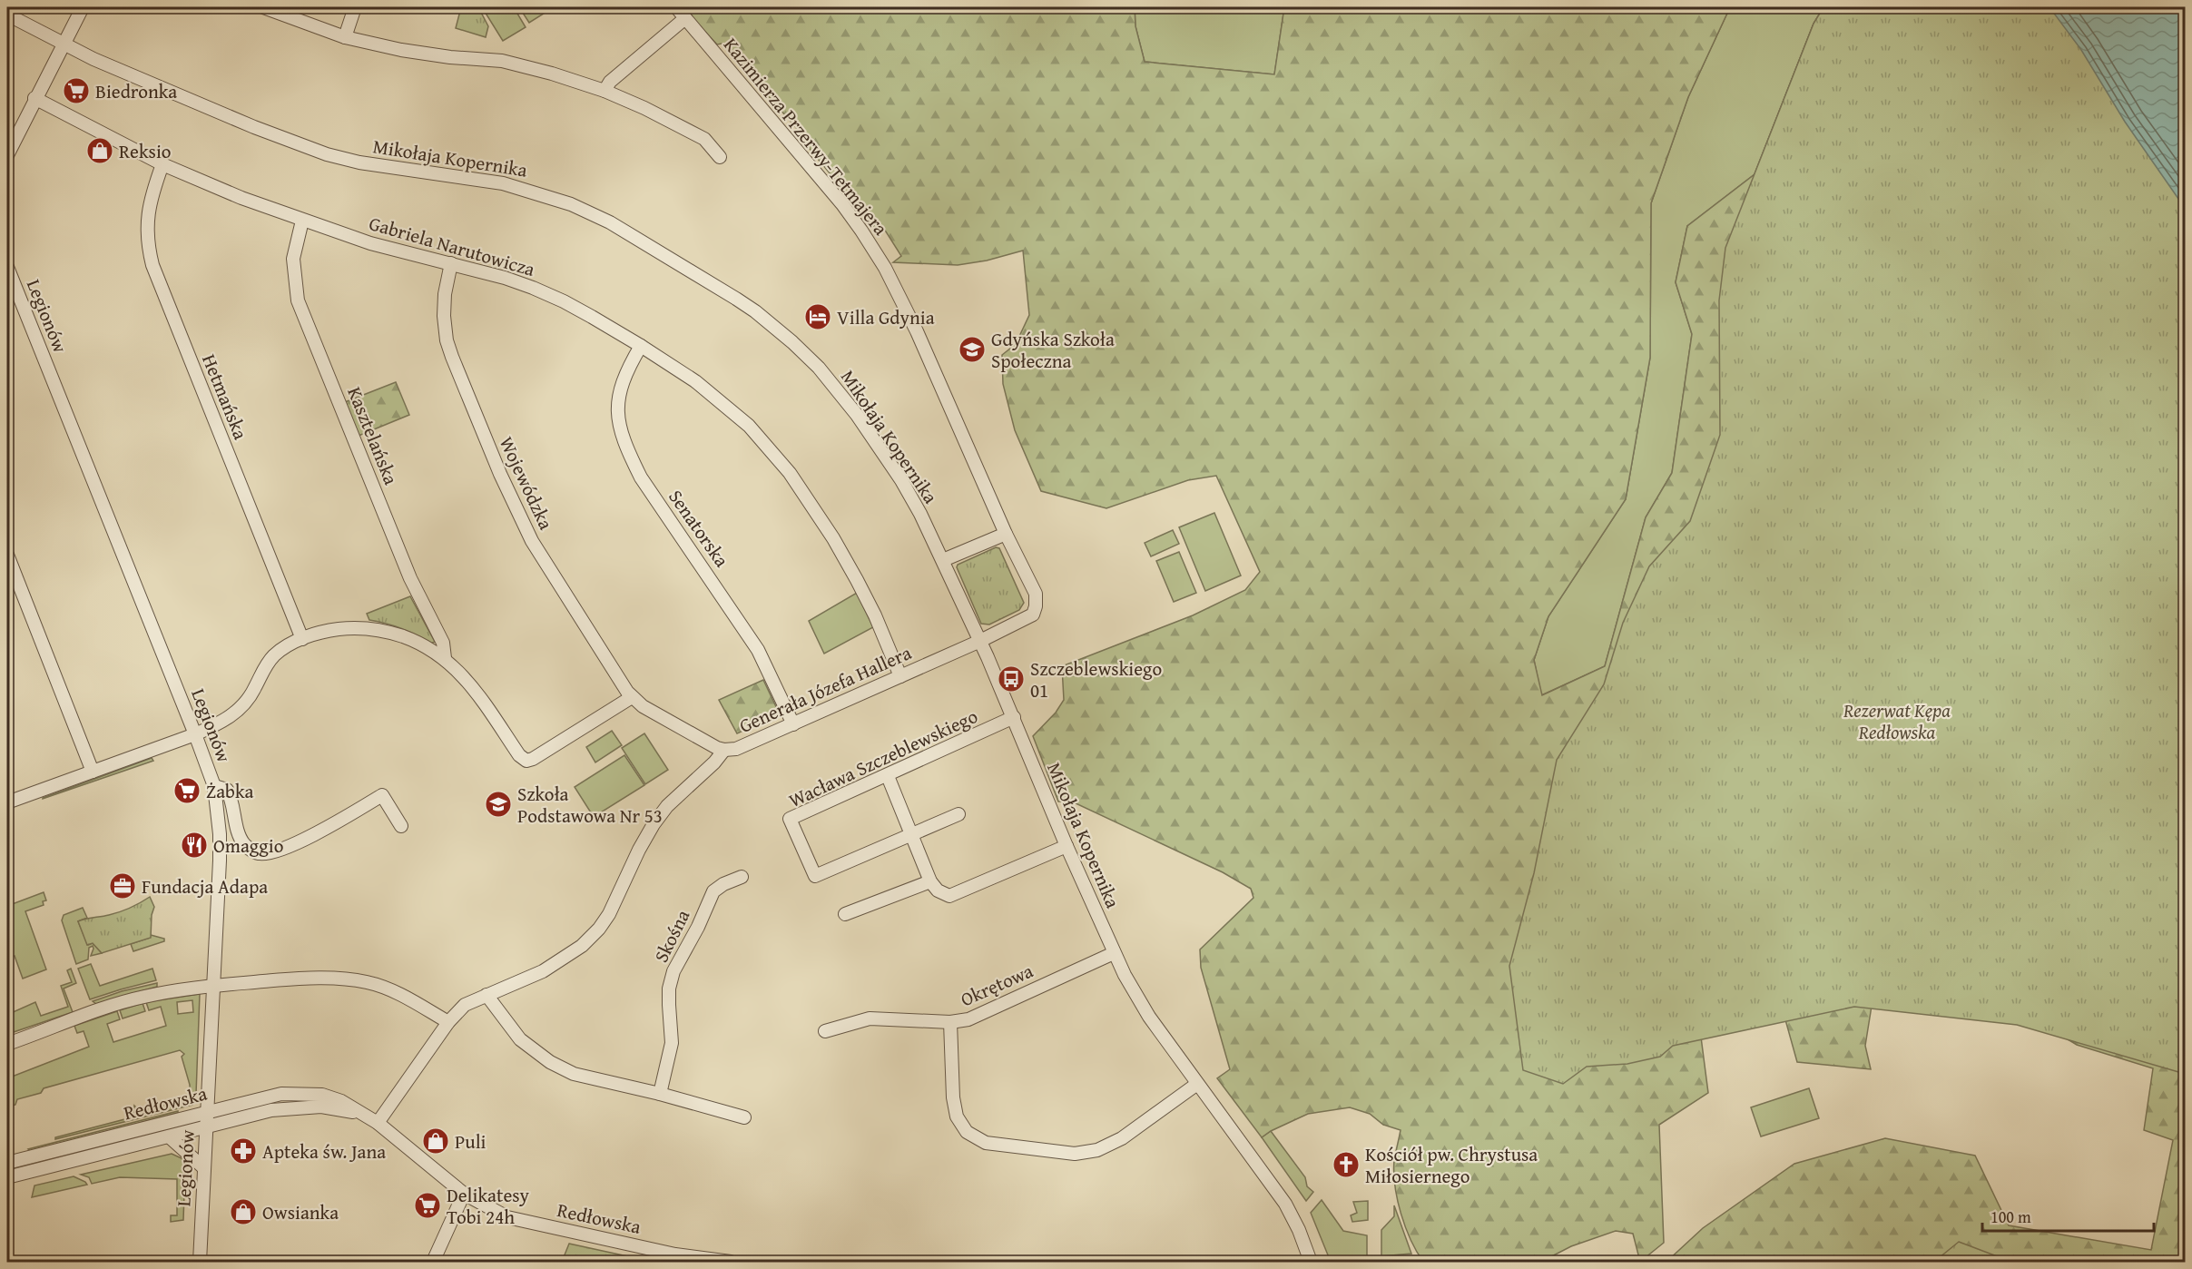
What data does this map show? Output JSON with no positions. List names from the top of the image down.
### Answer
{
  "streets": {
    "street": [
      "Kazimierza Przerwy-Tetmajera",
      "Mikołaja Kopernika",
      "Gabriela Narutowicza",
      "Legionów",
      "Hetmańska",
      "Kasztelańska",
      "Wojewódzka",
      "Senatorska",
      "Generała Józefa Hallera",
      "Wacława Szczeblewskiego",
      "Skośna",
      "Okrętowa",
      "Redłowska"
    ]
  },
  "crossings": [
    ["Kazimierza Przerwy-Tetmajera", "Mikołaja Kopernika"],
    ["Kazimierza Przerwy-Tetmajera", "Generała Józefa Hallera"],
    ["Mikołaja Kopernika", "Generała Józefa Hallera"],
    ["Mikołaja Kopernika", "Wacława Szczeblewskiego"],
    ["Mikołaja Kopernika", "Okrętowa"],
    ["Gabriela Narutowicza", "Hetmańska"],
    ["Gabriela Narutowicza", "Kasztelańska"],
    ["Gabriela Narutowicza", "Wojewódzka"],
    ["Gabriela Narutowicza", "Senatorska"],
    ["Gabriela Narutowicza", "Generała Józefa Hallera"],
    ["Legionów", "Redłowska"],
    ["Wojewódzka", "Generała Józefa Hallera"],
    ["Senatorska", "Generała Józefa Hallera"]
  ],
  "parks": ["Rezerwat Kępa Redłowska"],
  "places": {
    "supermarket": ["Biedronka", "Żabka", "Delikatesy Tobi 24h"],
    "shop": ["Reksio", "Puli", "Owsianka"],
    "hotel": ["Villa Gdynia"],
    "school or university": ["Gdyńska Szkoła Społeczna", "Szkoła Podstawowa Nr 53"],
    "bus stop": ["Szczeblewskiego 01"],
    "restaurant": ["Omaggio"],
    "office": ["Fundacja Adapa"],
    "pharmacy": ["Apteka św. Jana"],
    "church": ["Kościół pw. Chrystusa Miłosiernego"]
  },
  "scale_bar": "100 m"
}
